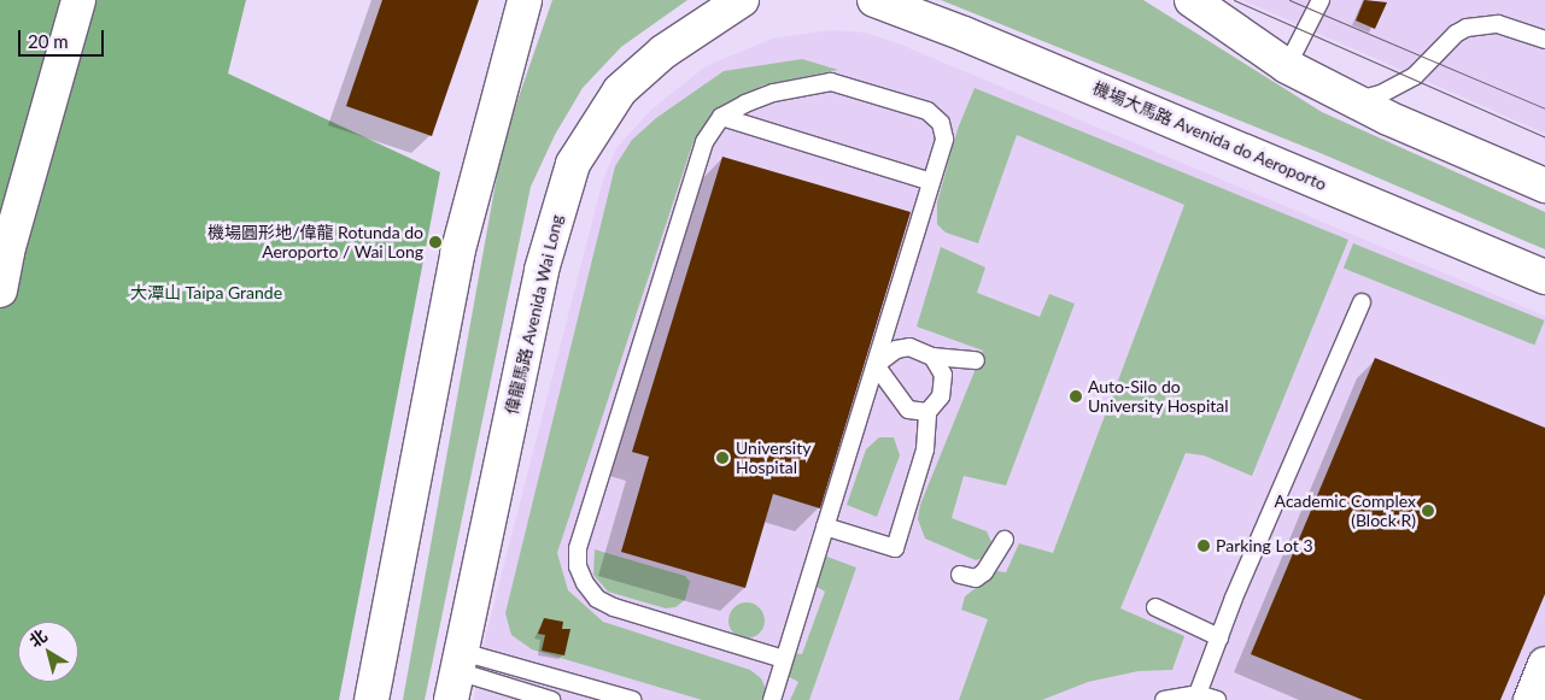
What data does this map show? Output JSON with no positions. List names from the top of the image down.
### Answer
{
  "streets": {
    "main road": ["機場大馬路 Avenida do Aeroporto", "偉龍馬路 Avenida Wai Long"]
  },
  "parks": ["大潭山 Taipa Grande"],
  "places": [
    "機場圓形地/偉龍 Rotunda do Aeroporto / Wai Long",
    "Auto-Silo do University Hospital",
    "University Hospital",
    "Academic Complex (Block R)",
    "Parking Lot 3"
  ],
  "scale_bar": "20 m",
  "north": "top left"
}
